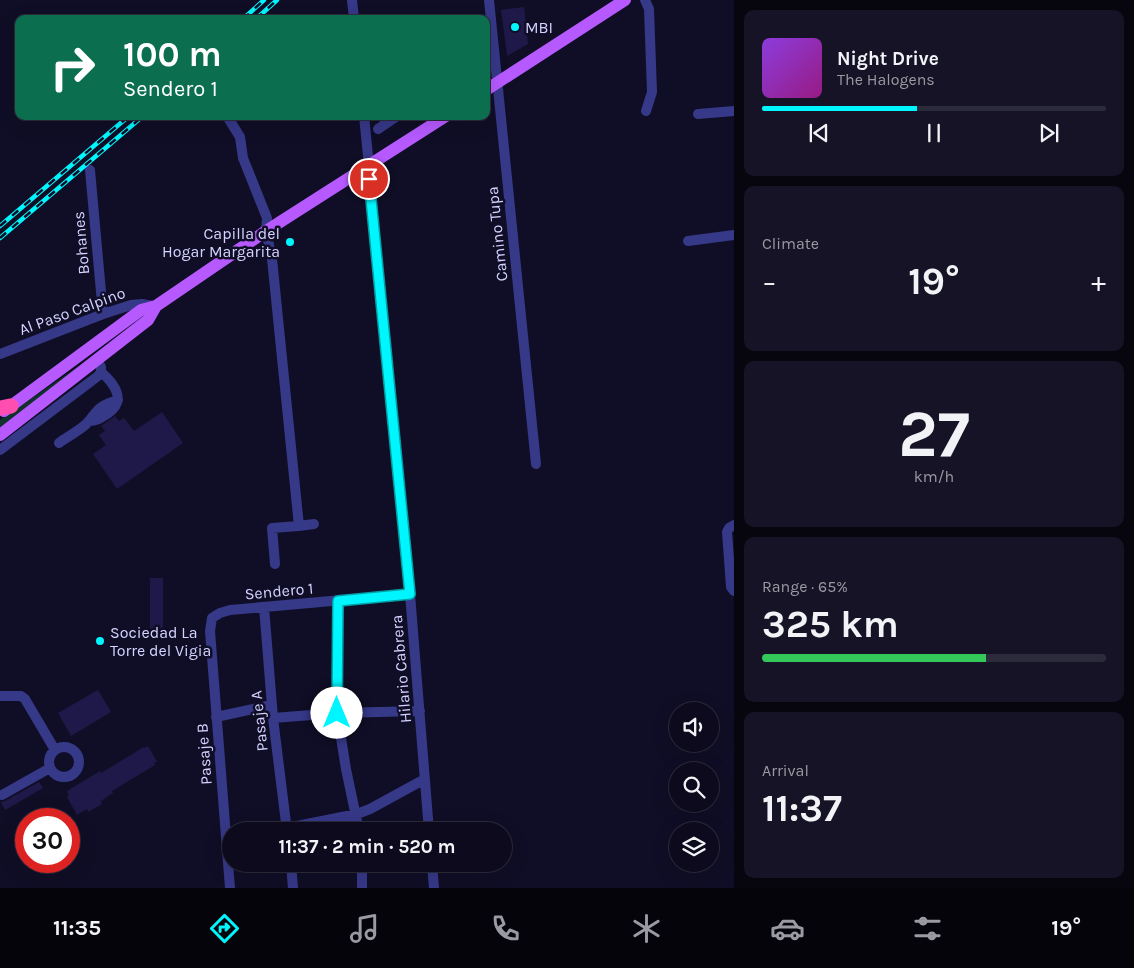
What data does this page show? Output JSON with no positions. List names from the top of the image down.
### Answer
{
  "streets": {
    "street": [
      "Camino Tupa",
      "Bohanes",
      "Al Paso Calpino",
      "Sendero 1",
      "Hilario Cabrera",
      "Pasaje A",
      "Pasaje B"
    ]
  },
  "crossings": [
    ["Bohanes", "Al Paso Calpino"],
    ["Sendero 1", "Hilario Cabrera"],
    ["Sendero 1", "Pasaje A"],
    ["Sendero 1", "Pasaje B"]
  ],
  "places": ["MBI", "Capilla del Hogar Margarita", "Sociedad La Torre del Vigia"],
  "page": {
    "turn": ["100 m", "Sendero 1"],
    "song": ["Night Drive", "The Halogens"],
    "tile": [
      "Climate",
      ["27", "km/h"],
      ["Range · 65%", "325 km"],
      ["Arrival", "11:37"]
    ],
    "heat": ["−", "19°", "+"],
    "limit": "30",
    "trip": "11:37 · 2 min · 520 m",
    "tabs": ["11:35", "19°"]
  }
}
